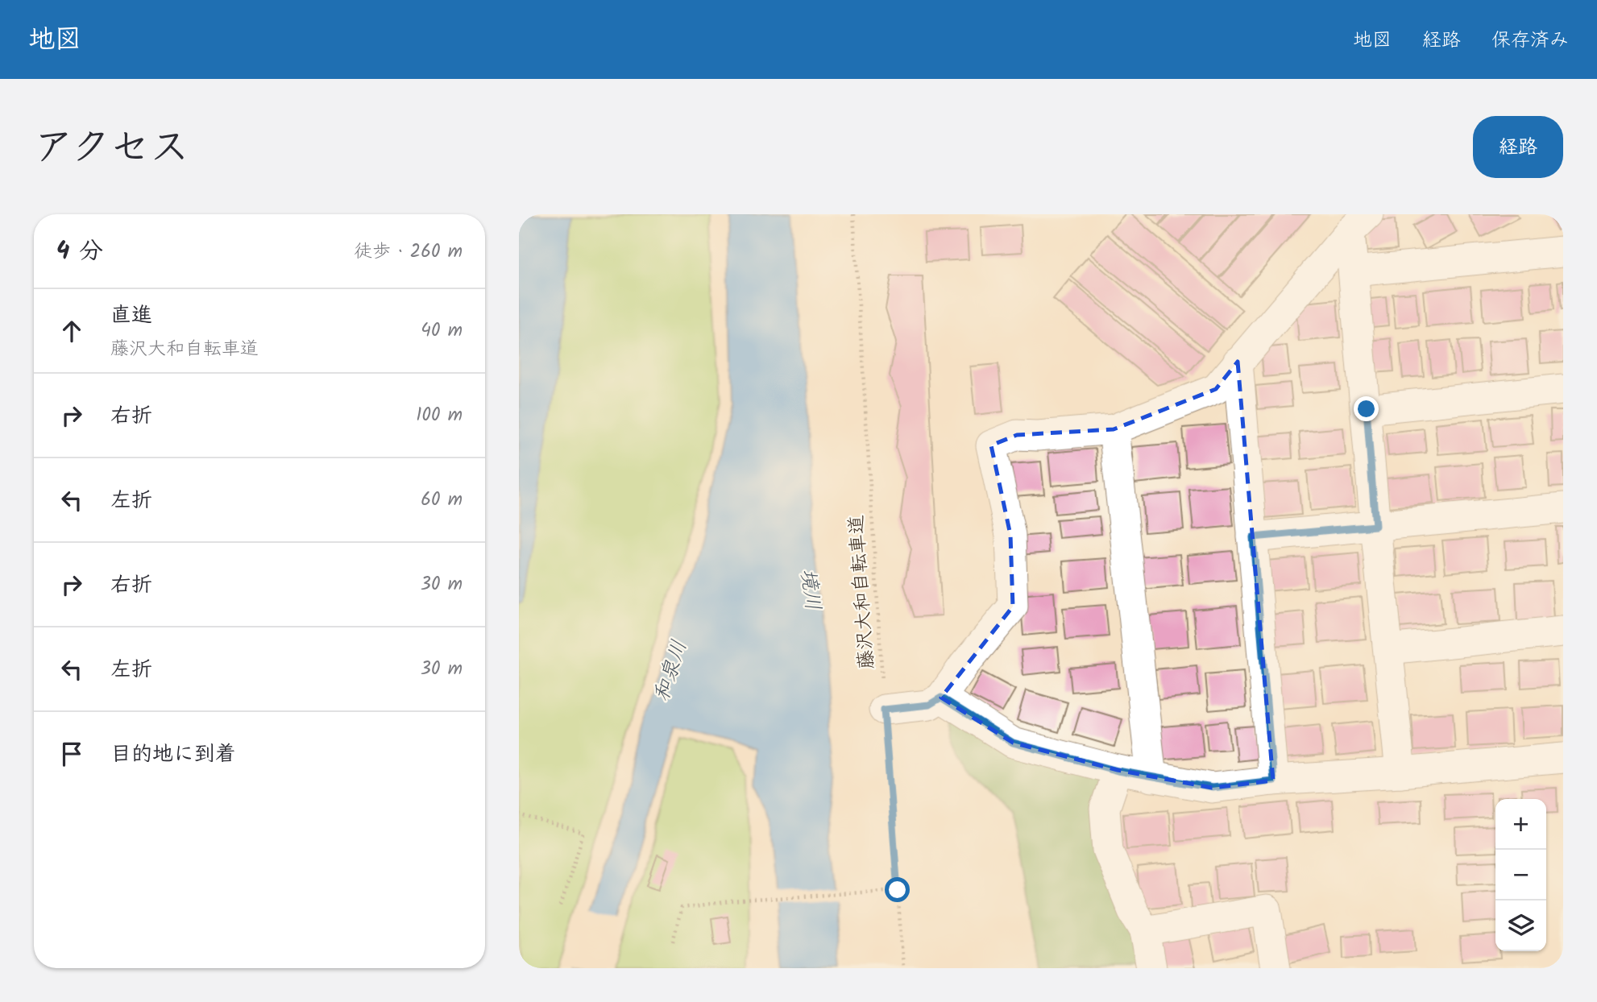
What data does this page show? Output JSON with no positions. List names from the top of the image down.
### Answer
{
  "streets": {
    "path": ["藤沢大和自転車道"]
  },
  "water": ["境川", "和泉川"],
  "page": {
    "header": "地図",
    "nav": ["地図", "経路", "保存済み"],
    "title": "アクセス",
    "buttons": "経路",
    "heading": ["4 分", "徒歩 · 260 m"],
    "list": [
      ["直進", "藤沢大和自転車道", "40 m"],
      ["右折", "100 m"],
      ["左折", "60 m"],
      ["右折", "30 m"],
      ["左折", "30 m"],
      "目的地に到着"
    ],
    "map_buttons": ["+", "−"]
  }
}
